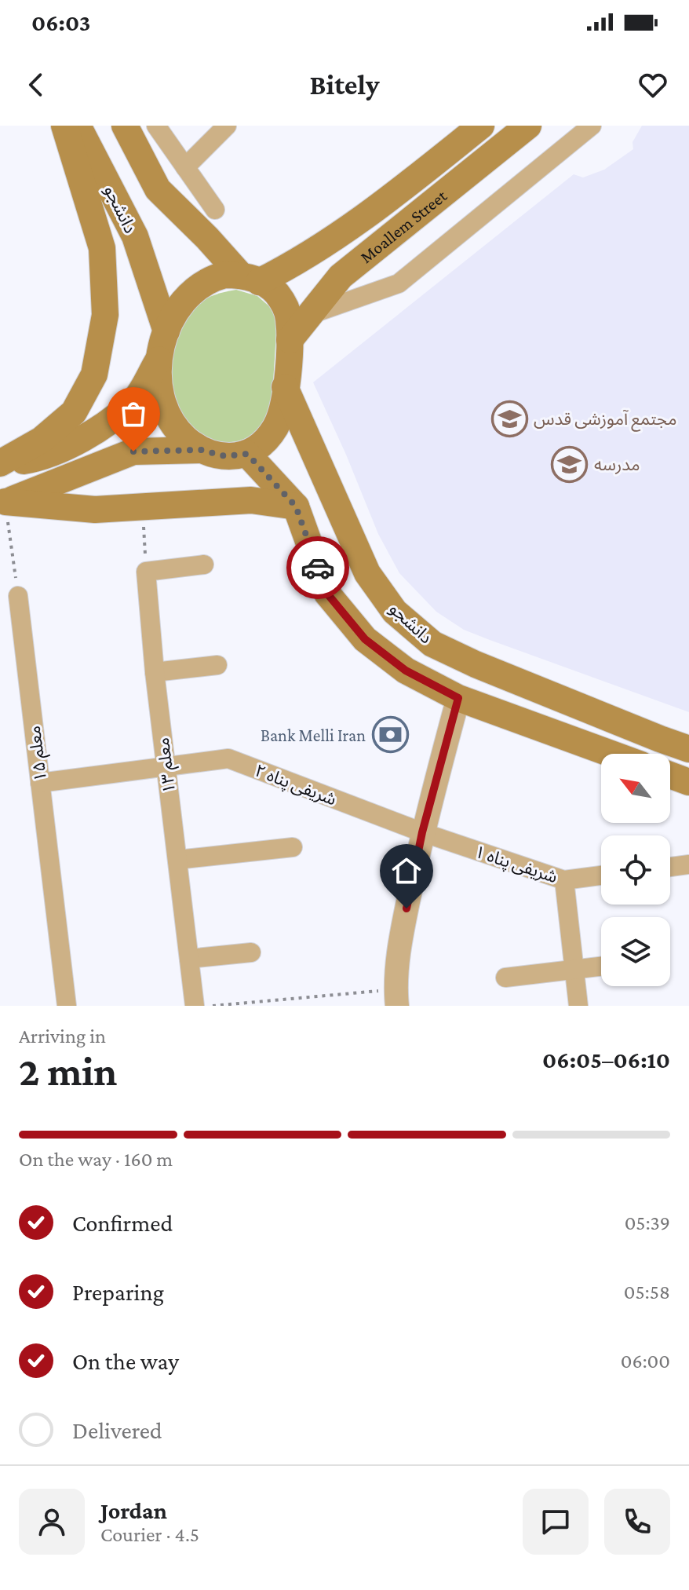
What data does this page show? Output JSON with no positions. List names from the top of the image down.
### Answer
{
  "streets": {
    "main road": ["دانشجو", "Moallem Street"],
    "street": [
      "معلم ۱۵",
      "معلم ۱۳",
      "شریفی پناه ۲",
      "شریفی پناه ۱"
    ]
  },
  "crossings": [
    ["دانشجو", "Moallem Street"],
    ["معلم ۱۵", "شریفی پناه ۲"],
    ["معلم ۱۳", "شریفی پناه ۲"],
    ["شریفی پناه ۲", "شریفی پناه ۱"]
  ],
  "places": {
    "school or university": ["مجتمع آموزشی قدس", "مدرسه"],
    "bank": ["Bank Melli Iran"]
  },
  "north": "top left",
  "page": {
    "status": "06:03",
    "header": "Bitely",
    "heading": ["2 min", "Arriving in", "06:05–06:10"],
    "panel": ["Jordan", "Courier · 4.5"],
    "bar": "On the way · 160 m",
    "list": [
      ["Confirmed", "05:39"],
      ["Preparing", "05:58"],
      ["On the way", "06:00"],
      "Delivered"
    ]
  }
}
